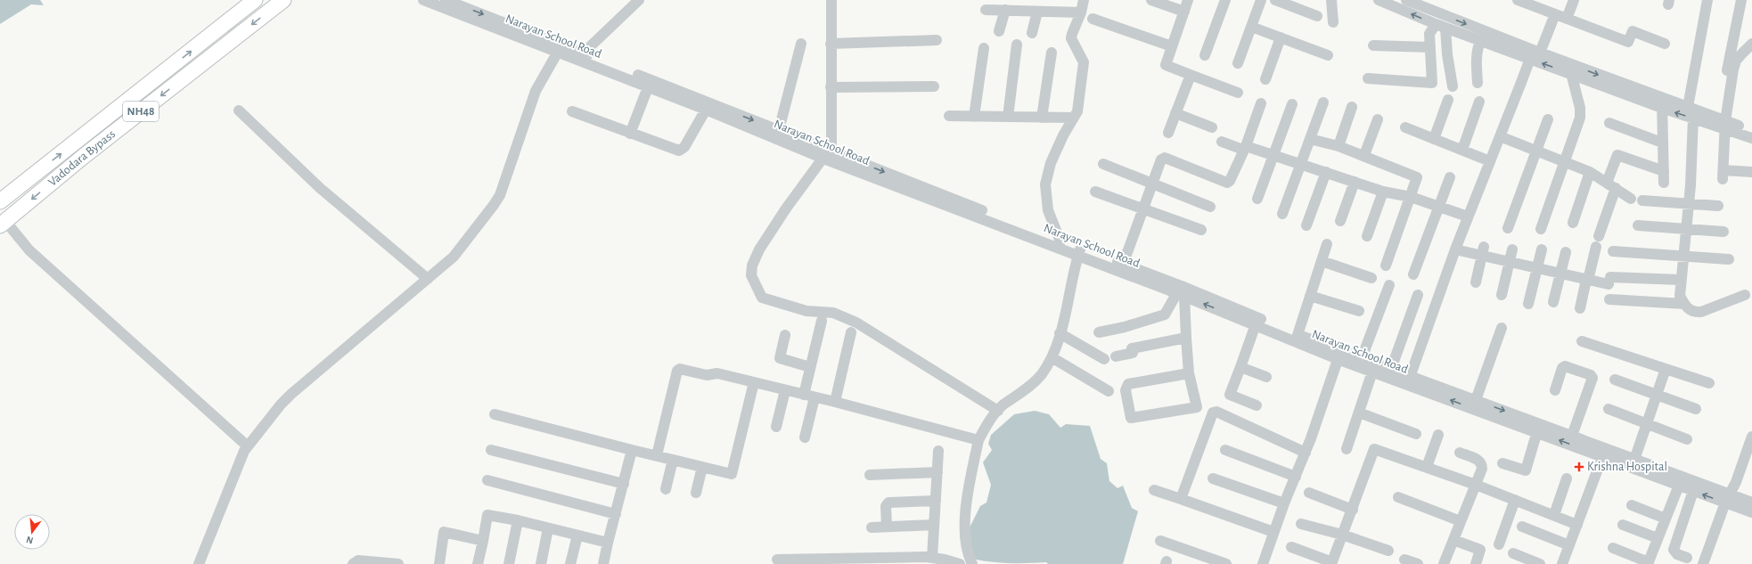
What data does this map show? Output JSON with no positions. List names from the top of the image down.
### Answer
{
  "streets": {
    "highway": ["NH48", "Vadodara Bypass"],
    "street": ["Narayan School Road"]
  },
  "places": {
    "health": ["Krishna Hospital"]
  },
  "north": "bottom"
}
